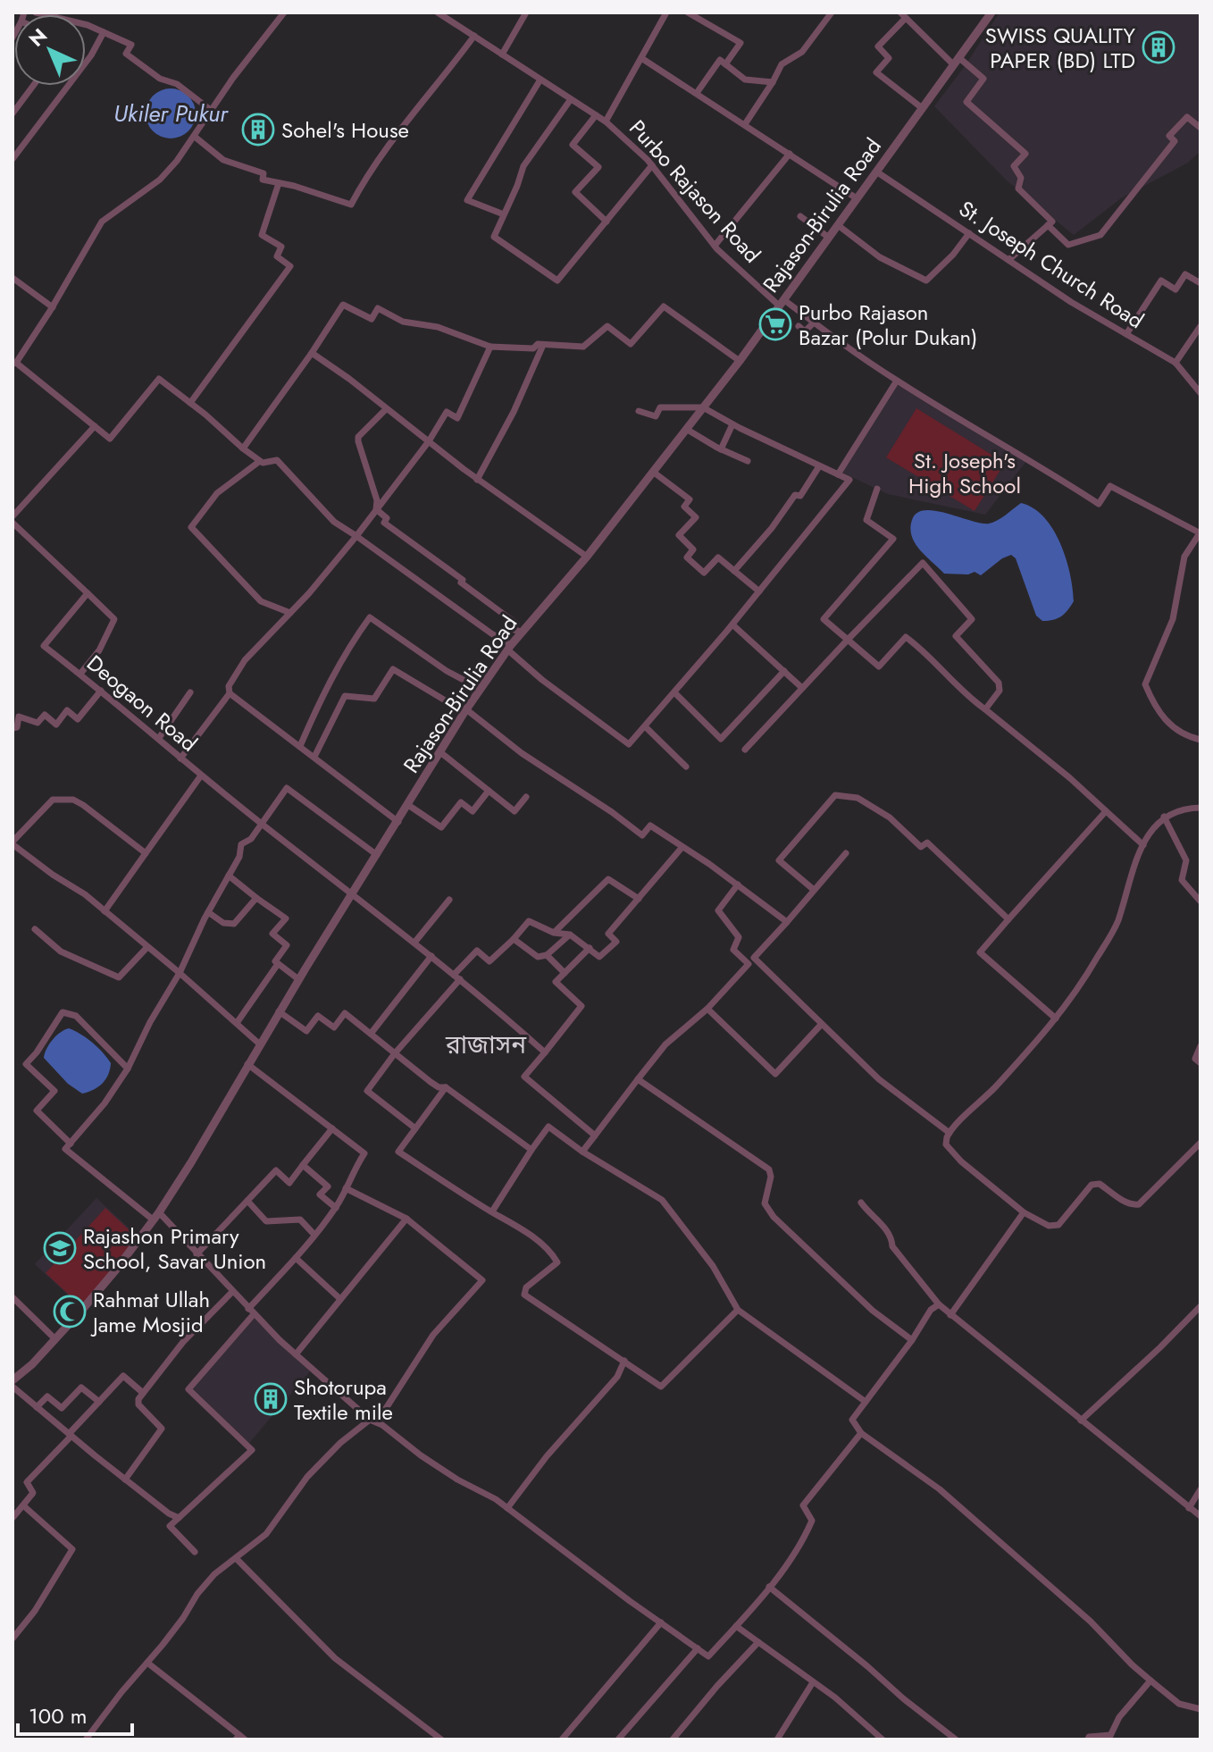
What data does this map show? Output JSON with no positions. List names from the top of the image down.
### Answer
{
  "streets": {
    "street": [
      "Purbo Rajason Road",
      "Rajason-Birulia Road",
      "St. Joseph Church Road",
      "Deogaon Road"
    ]
  },
  "crossings": [
    ["Purbo Rajason Road", "Rajason-Birulia Road"],
    ["Rajason-Birulia Road", "St. Joseph Church Road"],
    ["Rajason-Birulia Road", "Deogaon Road"]
  ],
  "districts": ["রাজাসন"],
  "water": ["Ukiler Pukur"],
  "parks": ["St. Joseph's High School"],
  "places": {
    "building": ["SWISS QUALITY PAPER (BD) LTD", "Sohel's House", "Shotorupa Textile mile"],
    "supermarket": ["Purbo Rajason Bazar (Polur Dukan)"],
    "school or university": ["Rajashon Primary School, Savar Union"],
    "mosque": ["Rahmat Ullah Jame Mosjid"]
  },
  "scale_bar": "100 m",
  "north": "top left"
}
